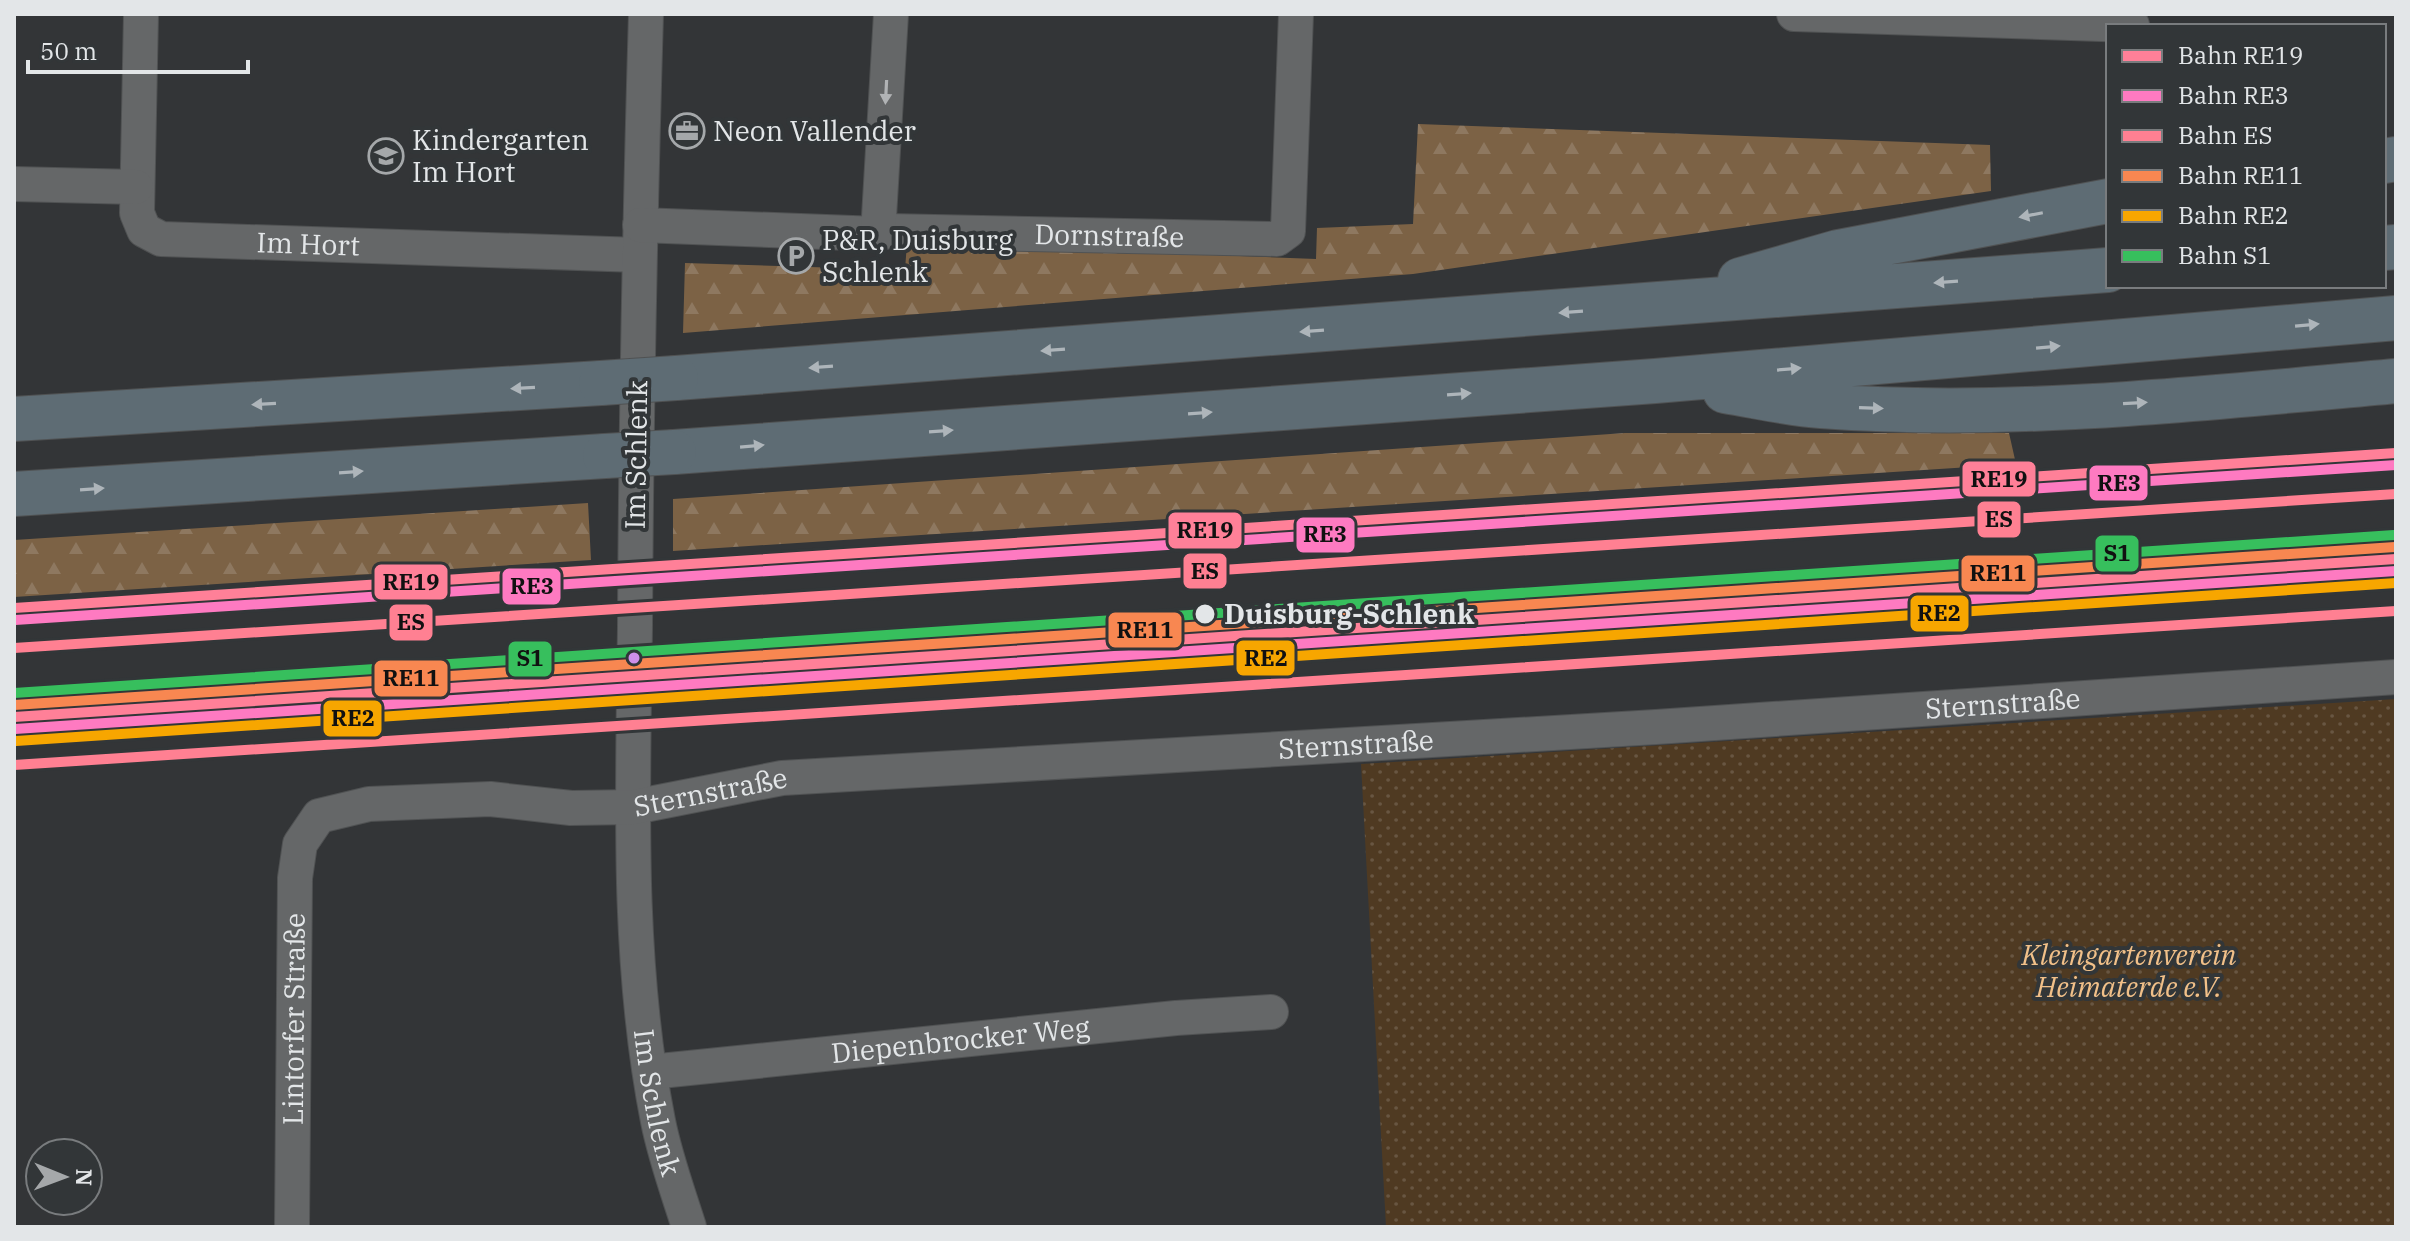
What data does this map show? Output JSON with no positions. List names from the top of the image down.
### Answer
{
  "streets": {
    "street": [
      "Dornstraße",
      "Im Hort",
      "Im Schlenk",
      "Sternstraße",
      "Lintorfer Straße",
      "Diepenbrocker Weg"
    ]
  },
  "crossings": [
    ["Dornstraße", "Im Hort"],
    ["Dornstraße", "Im Schlenk"],
    ["Im Hort", "Im Schlenk"],
    ["Im Schlenk", "Sternstraße"],
    ["Im Schlenk", "Diepenbrocker Weg"],
    ["Sternstraße", "Lintorfer Straße"]
  ],
  "parks": ["Kleingartenverein Heimaterde e.V."],
  "places": {
    "office": ["Neon Vallender"],
    "school or university": ["Kindergarten Im Hort"],
    "parking": ["P&R, Duisburg Schlenk"],
    "other": ["Duisburg-Schlenk"]
  },
  "lines": [
    "rail line RE19",
    "rail line RE3",
    "rail line ES",
    "rail line S1",
    "rail line RE11",
    "rail line RE2"
  ],
  "legend": [
    "Bahn RE19",
    "Bahn RE3",
    "Bahn ES",
    "Bahn RE11",
    "Bahn RE2",
    "Bahn S1"
  ],
  "scale_bar": "50 m",
  "north": "right"
}
